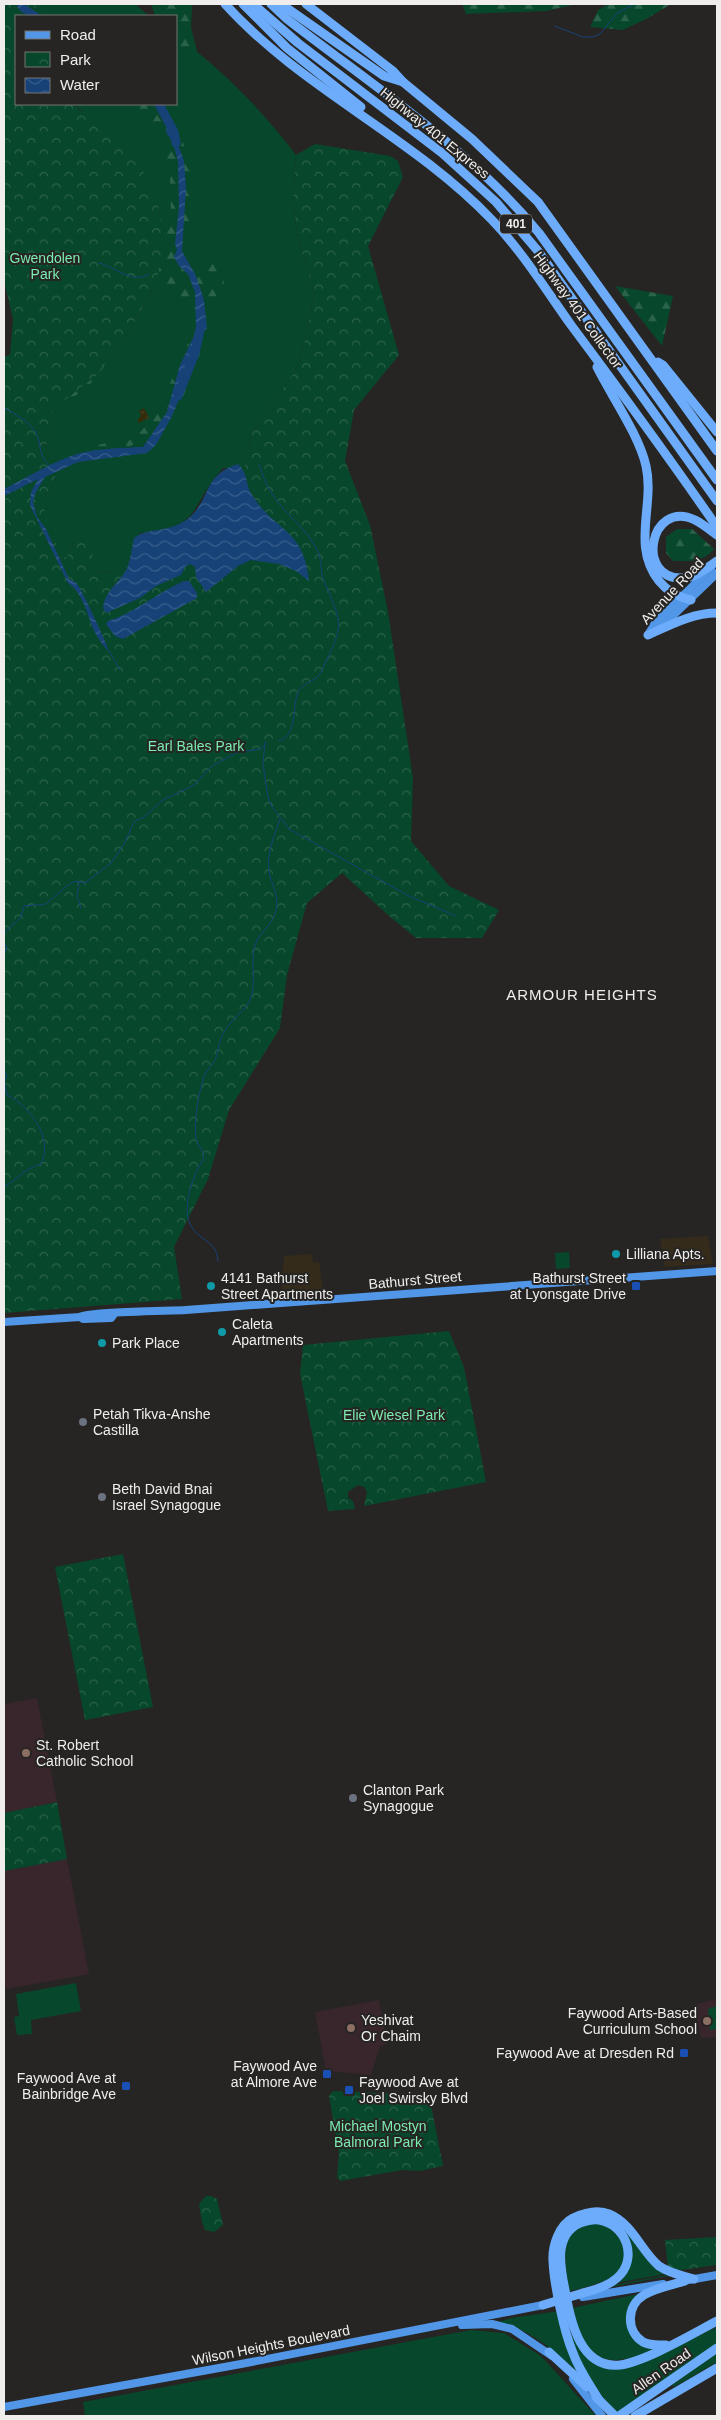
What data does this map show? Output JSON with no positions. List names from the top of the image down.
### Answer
{
  "streets": {
    "highway": [
      "Highway 401 Express",
      "401",
      "Highway 401 Collector",
      "Allen Road"
    ],
    "main road": ["Avenue Road", "Bathurst Street", "Wilson Heights Boulevard"]
  },
  "districts": ["ARMOUR HEIGHTS"],
  "parks": [
    "Gwendolen Park",
    "Earl Bales Park",
    "Elie Wiesel Park",
    "Michael Mostyn Balmoral Park"
  ],
  "places": {
    "other": [
      "Lilliana Apts.",
      "4141 Bathurst Street Apartments",
      "Caleta Apartments",
      "Park Place",
      "Petah Tikva-Anshe Castilla",
      "Beth David Bnai Israel Synagogue",
      "St. Robert Catholic School",
      "Clanton Park Synagogue",
      "Faywood Arts-Based Curriculum School",
      "Yeshivat Or Chaim"
    ],
    "transit": [
      "Bathurst Street at Lyonsgate Drive",
      "Faywood Ave at Dresden Rd",
      "Faywood Ave at Almore Ave",
      "Faywood Ave at Bainbridge Ave",
      "Faywood Ave at Joel Swirsky Blvd"
    ]
  },
  "legend": ["Road", "Park", "Water"]
}
